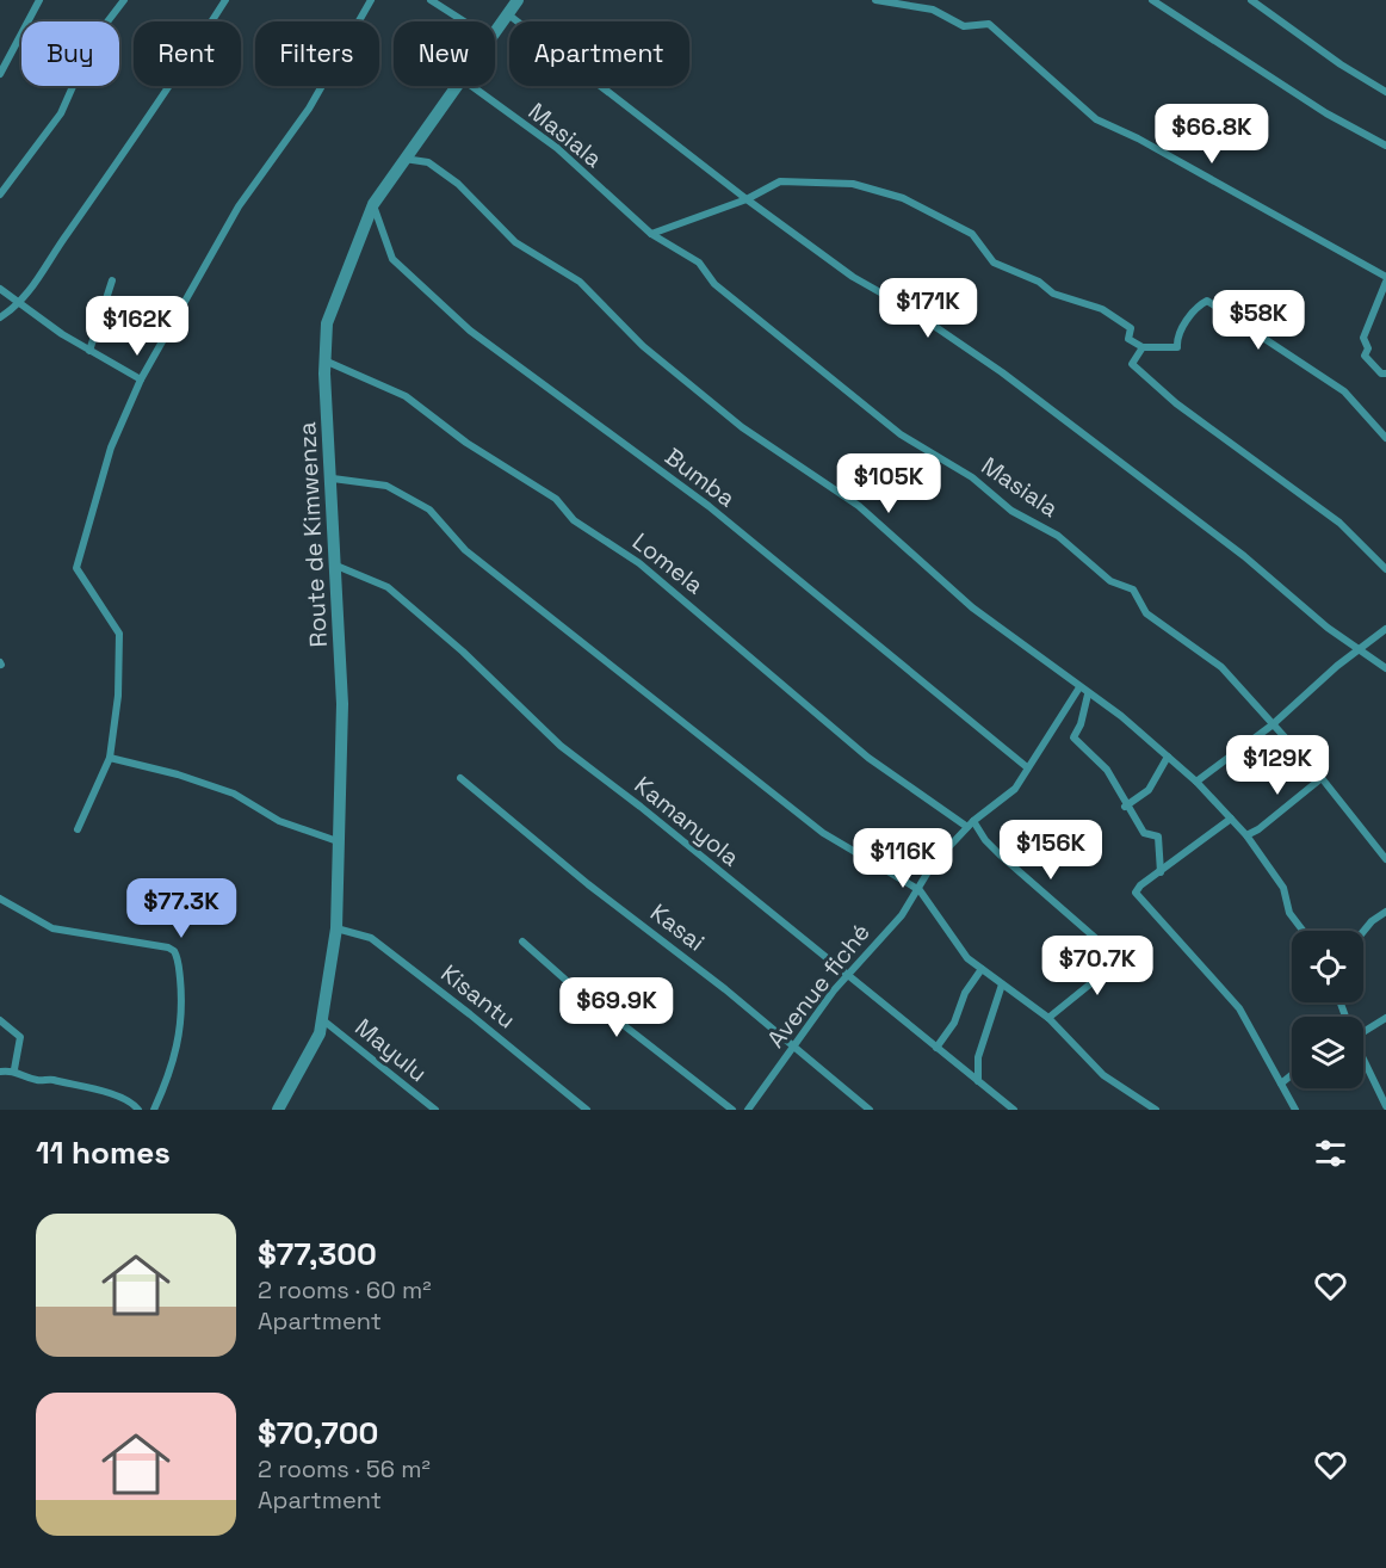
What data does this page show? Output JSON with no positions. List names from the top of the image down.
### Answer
{
  "streets": {
    "street": [
      "Masiala",
      "Bumba",
      "Route de Kimwenza",
      "Lomela",
      "Kamanyola",
      "Kasai",
      "Avenue fiché",
      "Kisantu",
      "Mayulu"
    ]
  },
  "crossings": [
    ["Bumba", "Route de Kimwenza"],
    ["Bumba", "Avenue fiché"],
    ["Route de Kimwenza", "Lomela"],
    ["Route de Kimwenza", "Kamanyola"],
    ["Route de Kimwenza", "Kisantu"],
    ["Route de Kimwenza", "Mayulu"],
    ["Lomela", "Avenue fiché"],
    ["Kamanyola", "Avenue fiché"],
    ["Kasai", "Avenue fiché"]
  ],
  "page": {
    "chip": [
      "Buy",
      "Rent",
      "Filters",
      "New",
      "Apartment"
    ],
    "price": [
      "$66.8K",
      "$171K",
      "$58K",
      "$162K",
      "$105K",
      "$129K",
      "$156K",
      "$116K",
      "$77.3K",
      "$70.7K",
      "$69.9K"
    ],
    "heading": "11 homes",
    "list": [
      {
        "name": "$77,300",
        "note": "2 rooms · 60 m² · Apartment"
      },
      {
        "name": "$70,700",
        "note": "2 rooms · 56 m² · Apartment"
      }
    ]
  }
}
